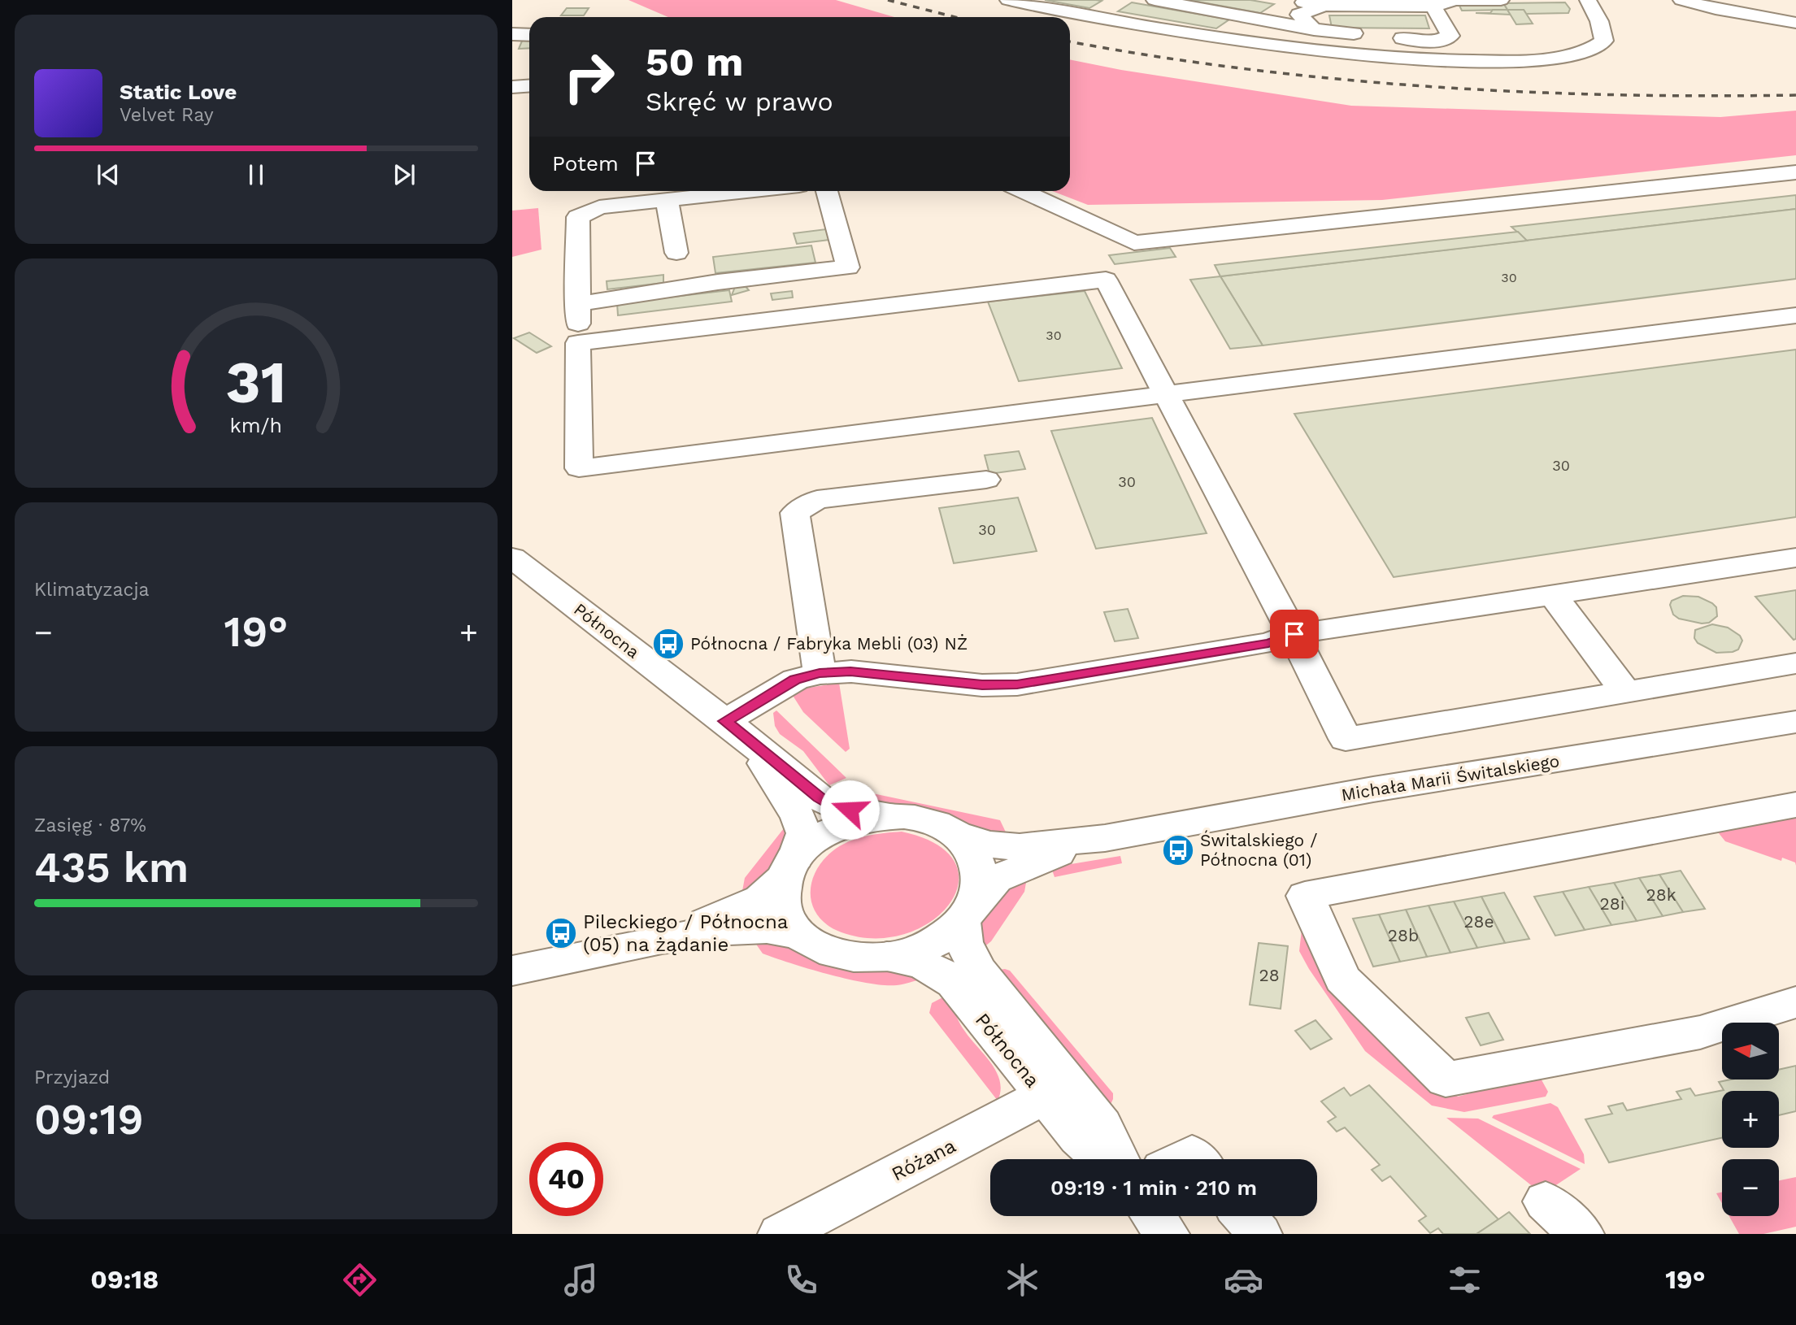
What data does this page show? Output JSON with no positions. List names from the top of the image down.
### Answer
{
  "streets": {
    "street": ["Północna", "Michała Marii Świtalskiego", "Różana"]
  },
  "crossings": [
    ["Północna", "Michała Marii Świtalskiego"],
    ["Północna", "Różana"]
  ],
  "places": {
    "bus stop": ["Północna / Fabryka Mebli (03) NŻ", "Świtalskiego / Północna (01)", "Pileckiego / Północna (05) na żądanie"]
  },
  "house_numbers": [
    "30",
    "30",
    "30",
    "30",
    "30",
    "28k",
    "28i",
    "28e",
    "28b",
    "28"
  ],
  "north": "left",
  "page": {
    "turn": ["50 m", "Skręć w prawo"],
    "song": ["Static Love", "Velvet Ray"],
    "then": "Potem",
    "tile": [
      "Klimatyzacja",
      ["Zasięg · 87%", "435 km"],
      ["Przyjazd", "09:19"]
    ],
    "heat": ["−", "19°", "+"],
    "map_buttons": ["+", "−"],
    "limit": "40",
    "trip": "09:19 · 1 min · 210 m",
    "tabs": ["09:18", "19°"],
    "gauge": ["31", "km/h"]
  }
}
